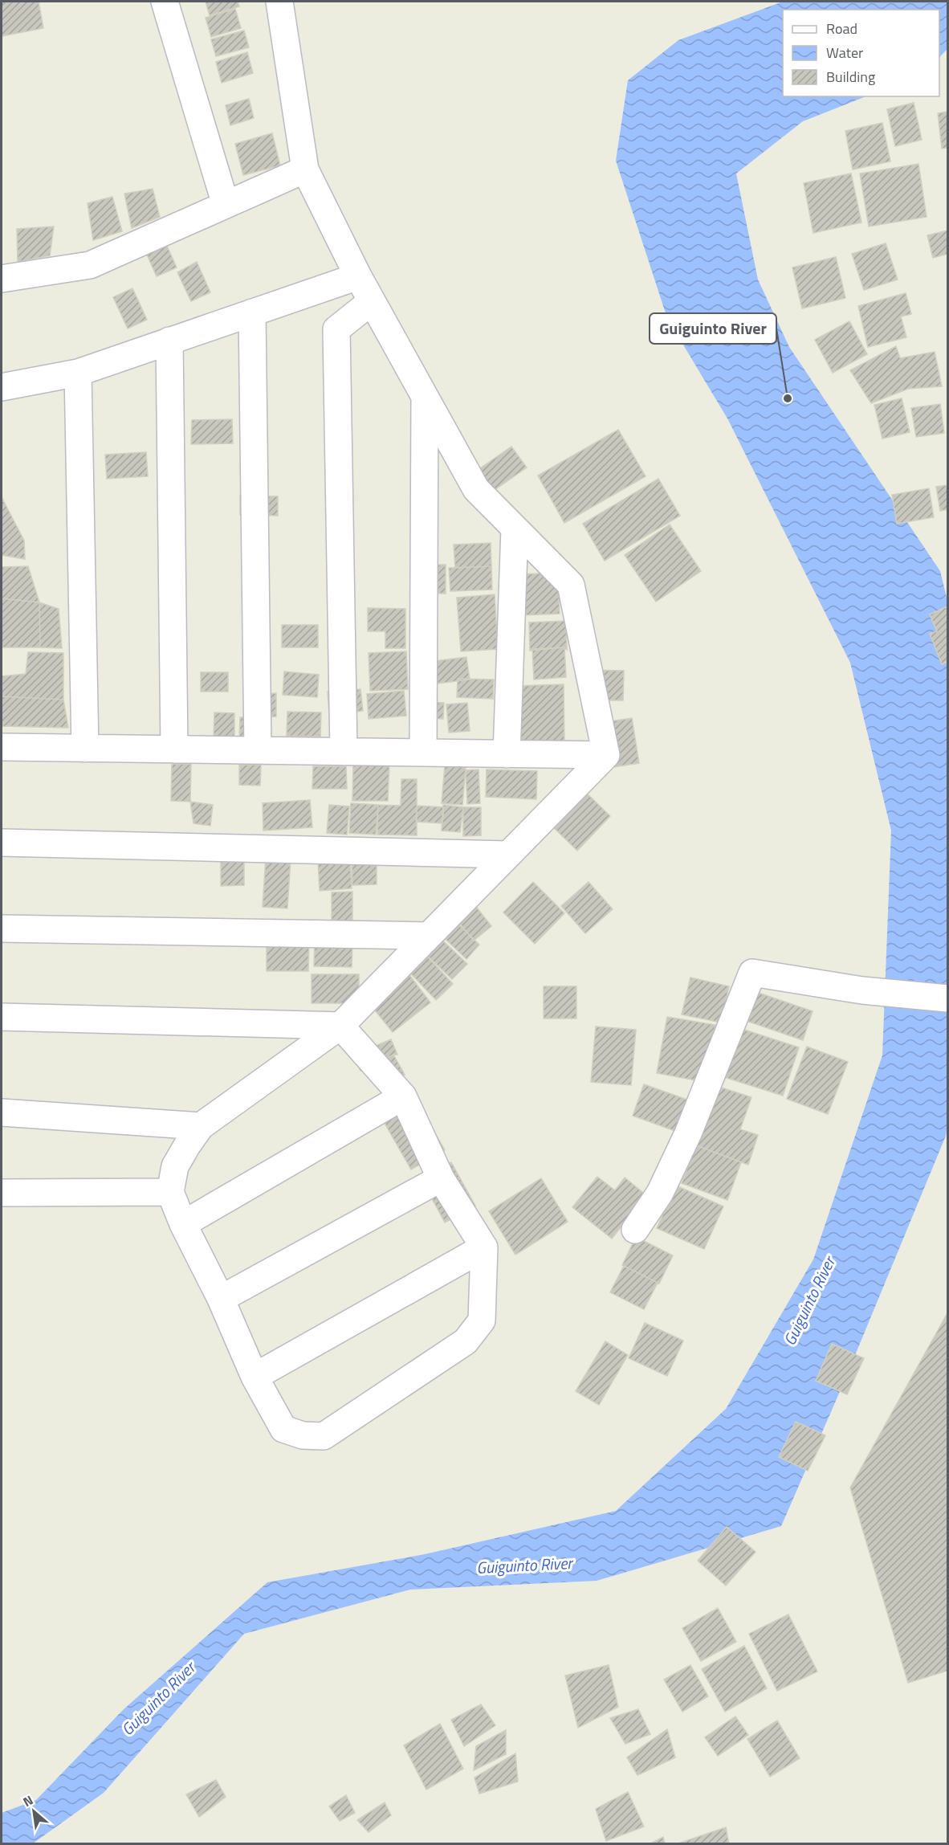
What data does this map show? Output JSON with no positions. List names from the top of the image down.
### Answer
{
  "water": ["Guiguinto River"],
  "places": ["Guiguinto River"],
  "legend": ["Road", "Water", "Building"],
  "north": "top left"
}
